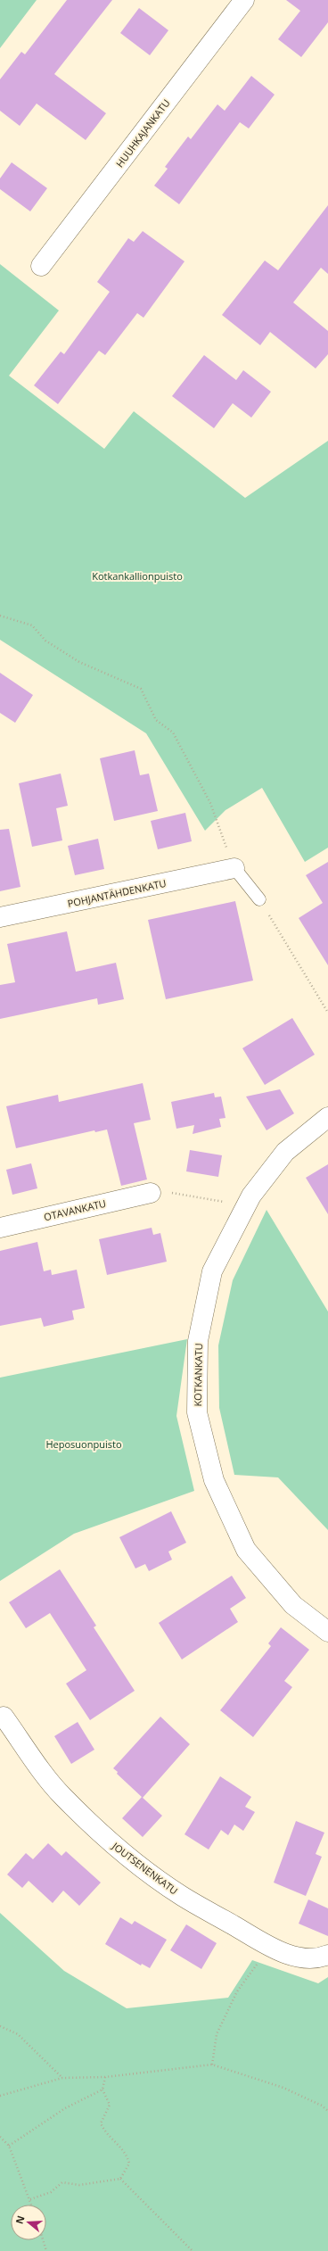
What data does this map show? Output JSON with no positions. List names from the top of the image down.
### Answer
{
  "streets": {
    "street": [
      "HUUHKAJANKATU",
      "POHJANTÄHDENKATU",
      "OTAVANKATU",
      "KOTKANKATU",
      "JOUTSENENKATU"
    ]
  },
  "parks": ["Kotkankallionpuisto", "Heposuonpuisto"],
  "north": "left"
}
